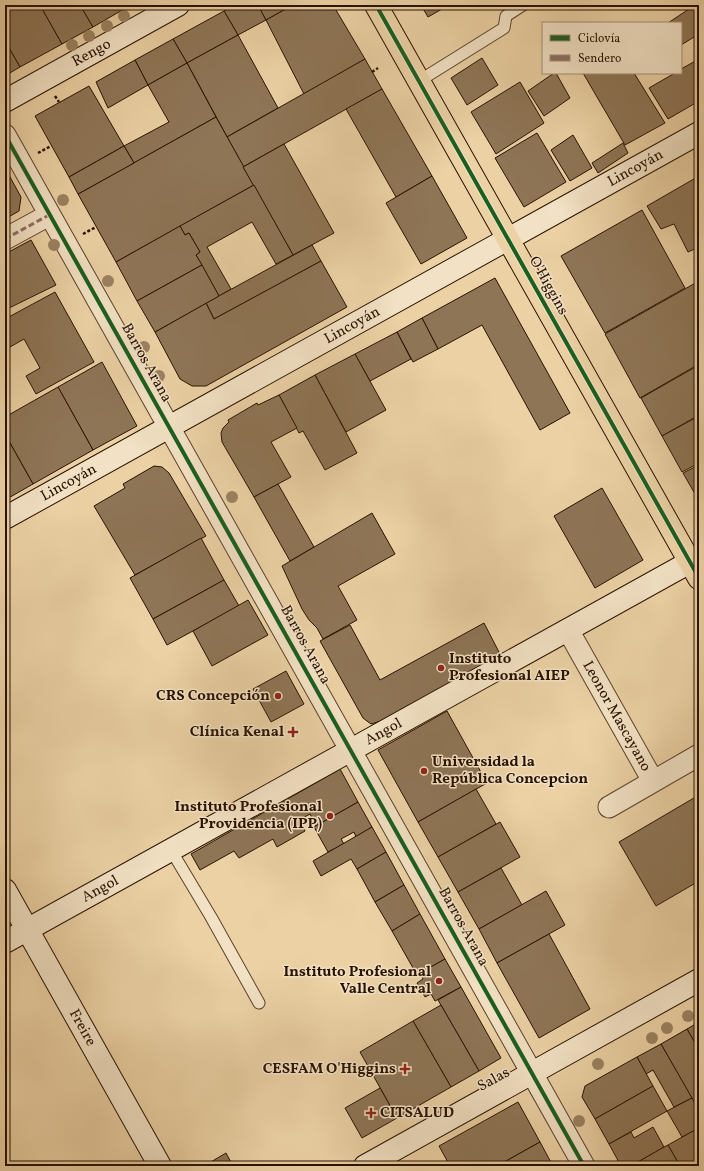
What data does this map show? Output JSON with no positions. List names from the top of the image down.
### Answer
{
  "streets": {
    "main road": ["O'Higgins"],
    "street": [
      "Rengo",
      "Lincoyán",
      "Barros Arana",
      "Leonor Mascayano",
      "Angol",
      "Freire",
      "Salas"
    ]
  },
  "crossings": [
    ["Lincoyán", "O'Higgins"],
    ["Lincoyán", "Barros Arana"],
    ["O'Higgins", "Angol"],
    ["Barros Arana", "Angol"],
    ["Barros Arana", "Salas"],
    ["Leonor Mascayano", "Angol"],
    ["Angol", "Freire"]
  ],
  "places": {
    "other": [
      "Instituto Profesional AIEP",
      "CRS Concepción",
      "Universidad la República Concepcion",
      "Instituto Profesional Providencia (IPP)",
      "Instituto Profesional Valle Central"
    ],
    "health": ["Clínica Kenal", "CESFAM O'Higgins", "CITSALUD"]
  },
  "legend": ["Ciclovía", "Sendero"]
}
